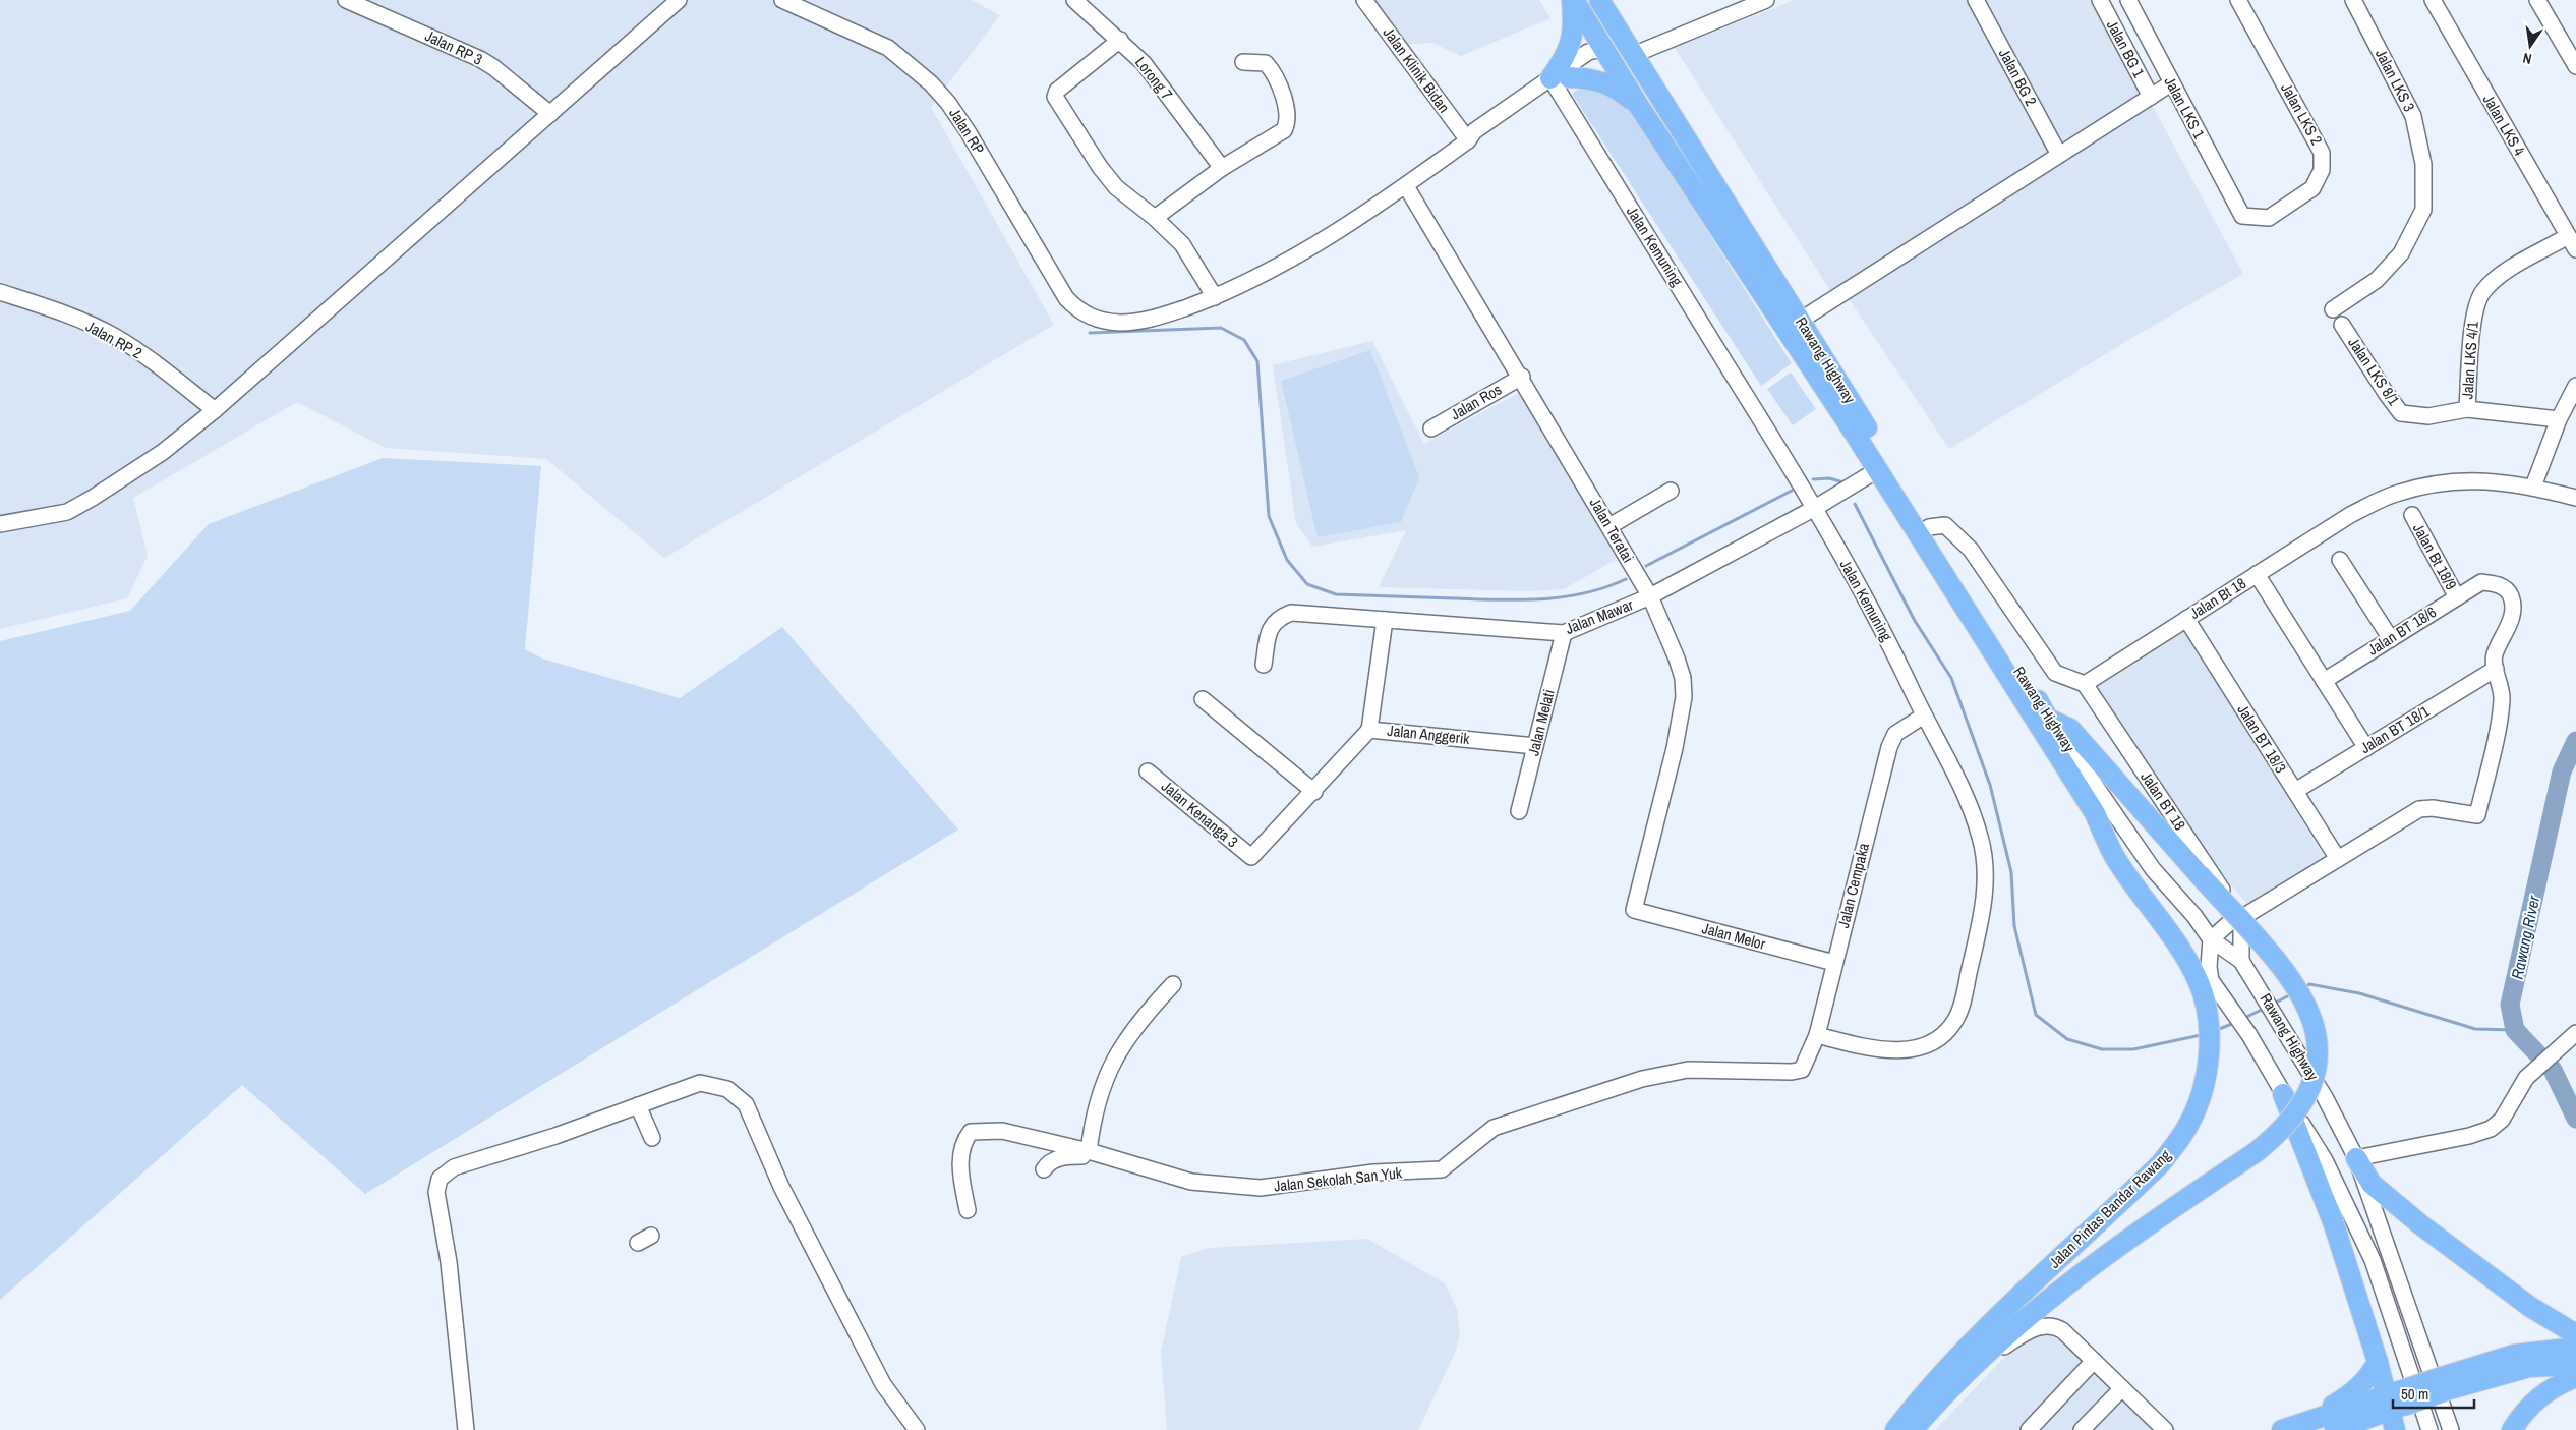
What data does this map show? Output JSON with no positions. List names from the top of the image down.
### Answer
{
  "streets": {
    "main road": ["Rawang Highway", "Jalan Pintas Bandar Rawang"],
    "street": [
      "Jalan RP 3",
      "Jalan BG 1",
      "Jalan Klinik Bidan",
      "Jalan BG 2",
      "Lorong 7",
      "Jalan LKS 3",
      "Jalan LKS 1",
      "Jalan LKS 2",
      "Jalan LKS 4",
      "Jalan RP",
      "Jalan Kemuning",
      "Jalan RP 2",
      "Jalan LKS 4/1",
      "Jalan LKS 8/1",
      "Jalan Ros",
      "Jalan Teratai",
      "Jalan Bt 18/9",
      "Jalan Bt 18",
      "Jalan Mawar",
      "Jalan BT 18/6",
      "Jalan Melati",
      "Jalan BT 18/1",
      "Jalan Anggerik",
      "Jalan BT 18/3",
      "Jalan BT 18",
      "Jalan Kenanga 3",
      "Jalan Cempaka",
      "Jalan Melor",
      "Jalan Sekolah San Yuk"
    ]
  },
  "crossings": [
    ["Jalan Klinik Bidan", "Jalan RP"],
    ["Jalan LKS 1", "Jalan LKS 2"],
    ["Jalan LKS 4", "Jalan LKS 4/1"],
    ["Jalan RP", "Jalan Kemuning"],
    ["Jalan RP", "Rawang Highway"],
    ["Jalan RP", "Jalan Teratai"],
    ["Jalan Kemuning", "Jalan Mawar"],
    ["Jalan Kemuning", "Jalan Cempaka"],
    ["Rawang Highway", "Jalan Mawar"],
    ["Rawang Highway", "Jalan Pintas Bandar Rawang"],
    ["Jalan LKS 4/1", "Jalan LKS 8/1"],
    ["Jalan Ros", "Jalan Teratai"],
    ["Jalan Teratai", "Jalan Mawar"],
    ["Jalan Teratai", "Jalan Melor"],
    ["Jalan Bt 18/9", "Jalan BT 18/6"],
    ["Jalan Bt 18", "Jalan BT 18/3"],
    ["Jalan Bt 18", "Jalan BT 18"],
    ["Jalan Mawar", "Jalan Melati"],
    ["Jalan Mawar", "Jalan Anggerik"],
    ["Jalan BT 18/6", "Jalan BT 18/1"],
    ["Jalan Melati", "Jalan Anggerik"],
    ["Jalan BT 18/1", "Jalan BT 18/3"],
    ["Jalan Cempaka", "Jalan Melor"],
    ["Jalan Cempaka", "Jalan Sekolah San Yuk"]
  ],
  "water": ["Rawang River"],
  "scale_bar": "50 m",
  "north": "bottom"
}
